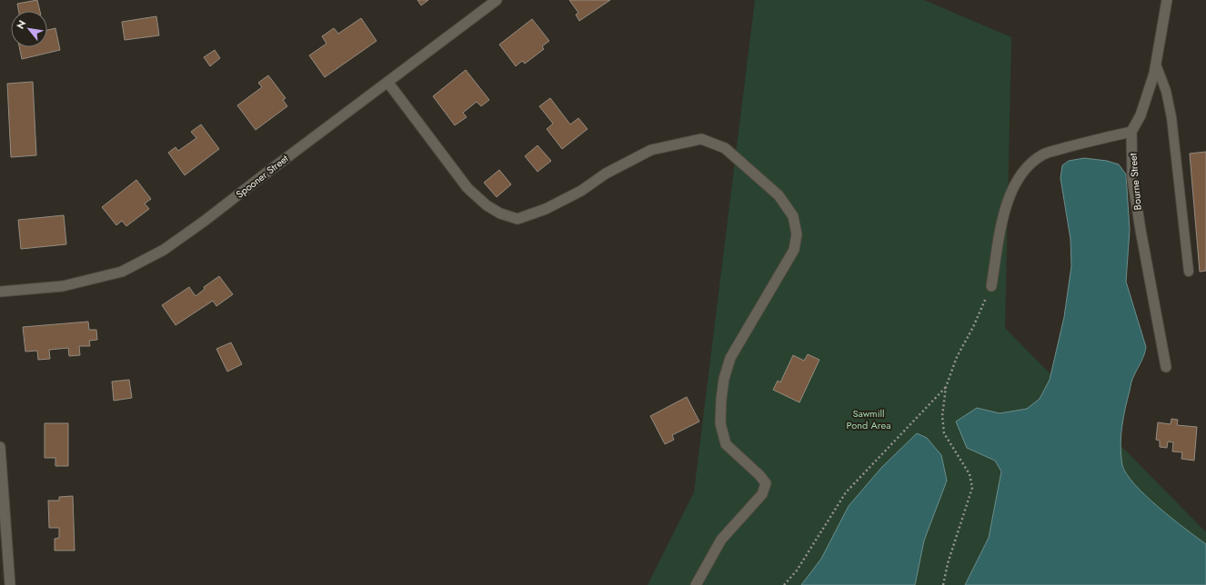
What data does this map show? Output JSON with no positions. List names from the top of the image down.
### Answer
{
  "streets": {
    "street": ["Spooner Street", "Bourne Street"]
  },
  "parks": ["Sawmill Pond Area"],
  "north": "top left"
}
